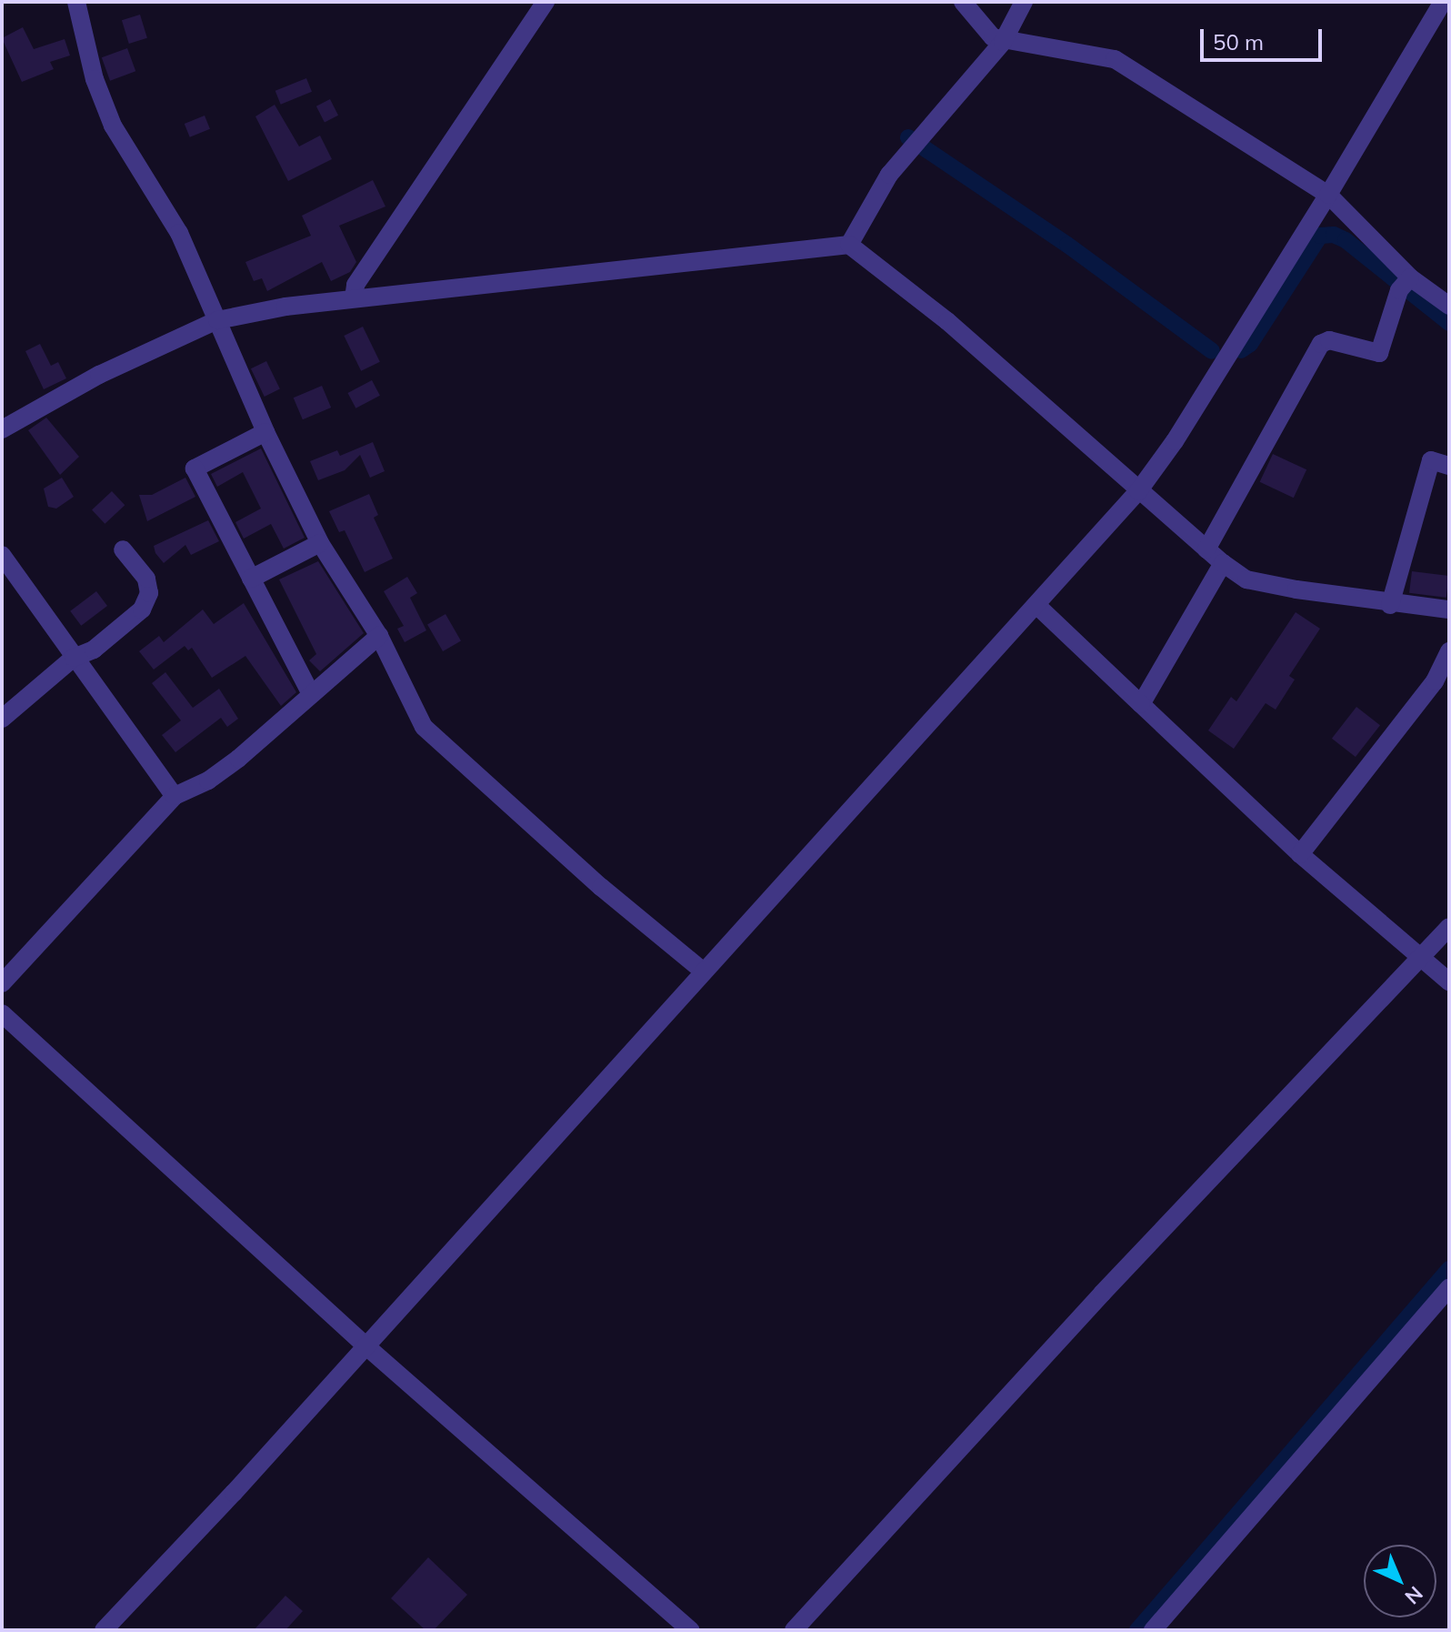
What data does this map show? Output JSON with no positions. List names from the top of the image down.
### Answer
{
  "scale_bar": "50 m",
  "north": "bottom right"
}
